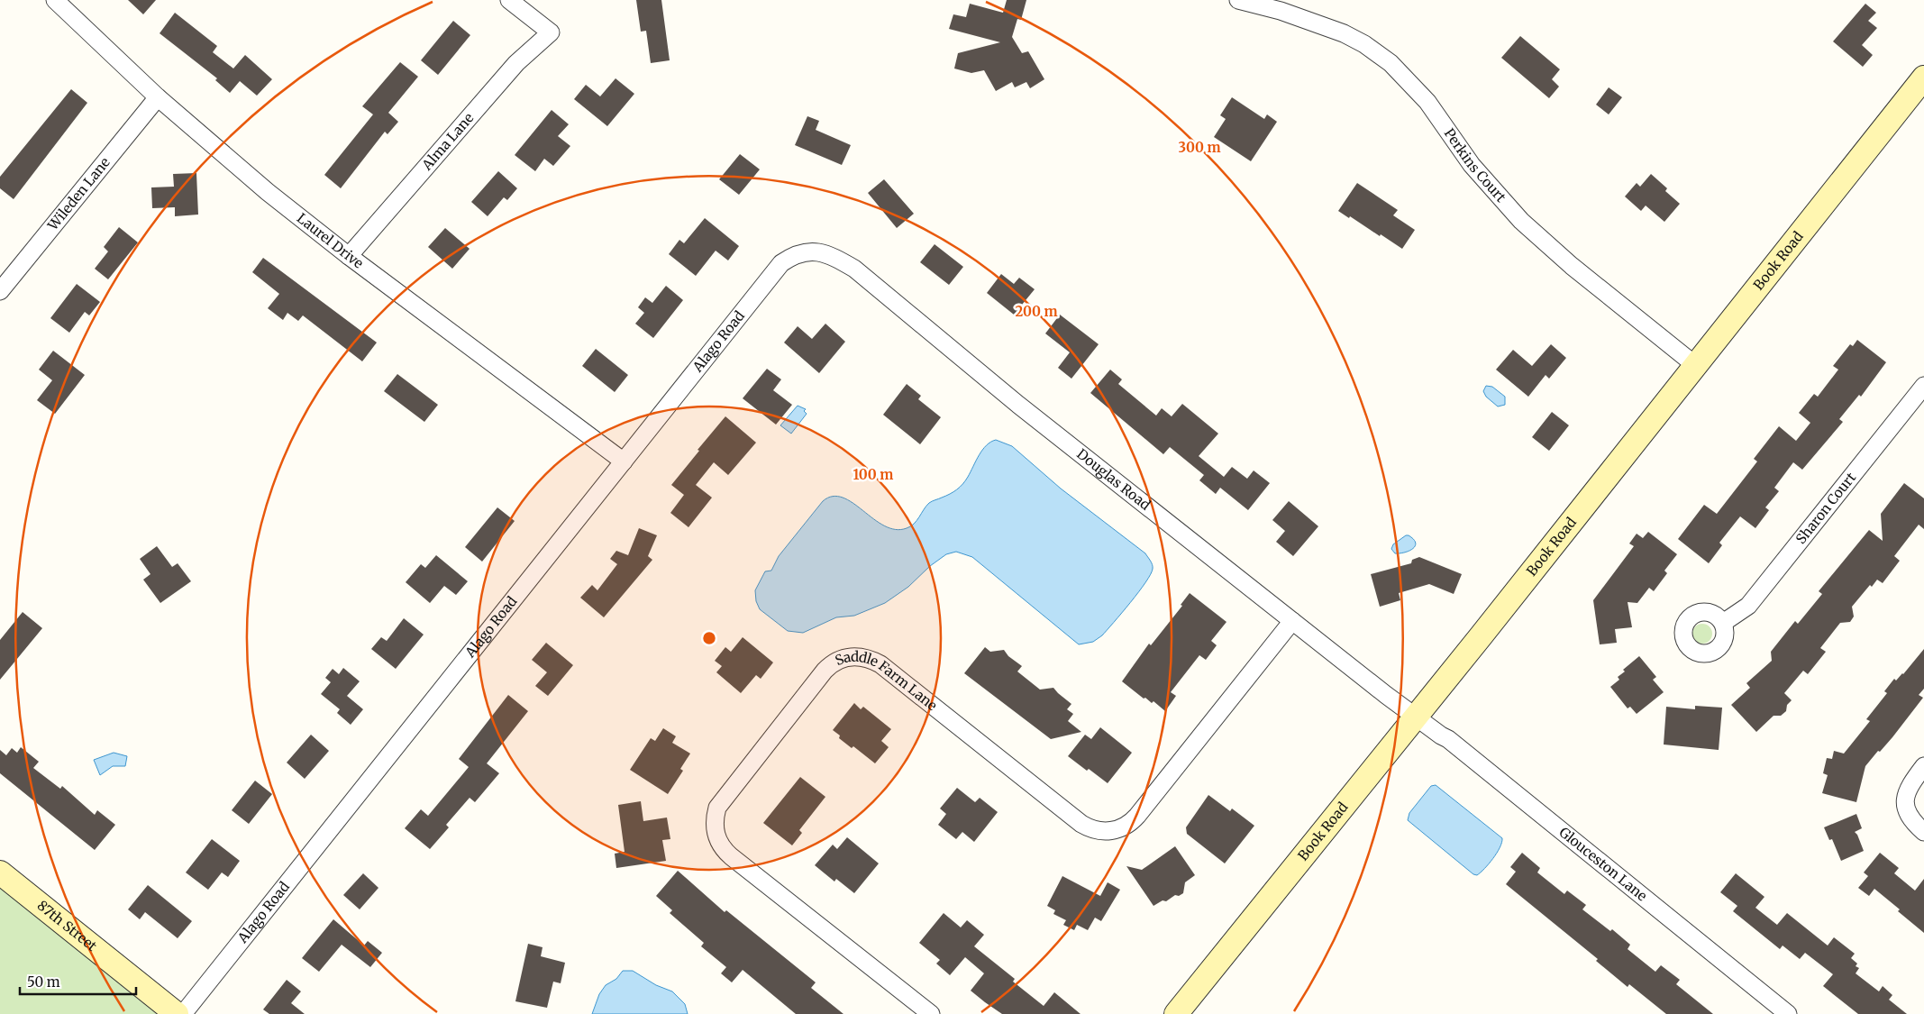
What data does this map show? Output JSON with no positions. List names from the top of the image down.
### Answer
{
  "streets": {
    "street": [
      "Alma Lane",
      "Perkins Court",
      "Wileden Lane",
      "Laurel Drive",
      "Book Road",
      "Alago Road",
      "Douglas Road",
      "Sharon Court",
      "Saddle Farm Lane",
      "Glouceston Lane",
      "87th Street"
    ]
  },
  "crossings": [
    ["Alma Lane", "Laurel Drive"],
    ["Perkins Court", "Book Road"],
    ["Wileden Lane", "Laurel Drive"],
    ["Laurel Drive", "Alago Road"],
    ["Book Road", "Douglas Road"],
    ["Book Road", "Glouceston Lane"],
    ["Alago Road", "Douglas Road"],
    ["Douglas Road", "Saddle Farm Lane"],
    ["Douglas Road", "Glouceston Lane"]
  ],
  "scale_bar": "50 m",
  "rings": ["300 m", "200 m", "100 m"]
}
